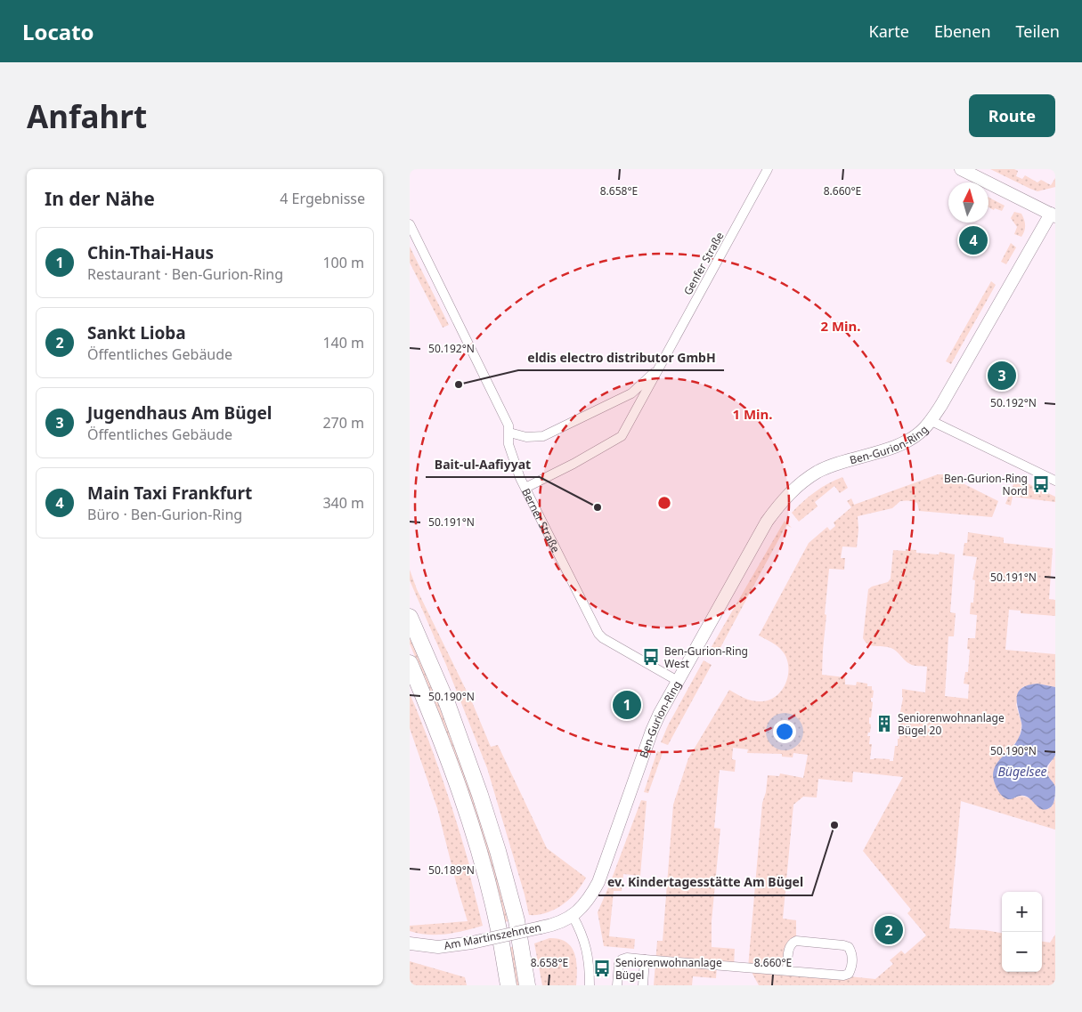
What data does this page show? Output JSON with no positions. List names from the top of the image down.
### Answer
{
  "streets": {
    "street": [
      "Genfer Straße",
      "Ben-Gurion-Ring",
      "Berner Straße",
      "Am Martinszehnten"
    ]
  },
  "crossings": [
    ["Genfer Straße", "Berner Straße"],
    ["Ben-Gurion-Ring", "Berner Straße"],
    ["Ben-Gurion-Ring", "Am Martinszehnten"]
  ],
  "water": ["Bügelsee"],
  "places": {
    "other": ["eldis electro distributor GmbH", "Bait-ul-Aafiyyat", "ev. Kindertagesstätte Am Bügel"],
    "bus stop": ["Ben-Gurion-Ring Nord", "Ben-Gurion-Ring West", "Seniorenwohnanlage Bügel"],
    "building": ["Seniorenwohnanlage Bügel 20"]
  },
  "north": "top",
  "page": {
    "header": "Locato",
    "nav": ["Karte", "Ebenen", "Teilen"],
    "buttons": "Route",
    "title": "Anfahrt",
    "heading": ["In der Nähe", "4 Ergebnisse"],
    "pins": [
      "4",
      "3",
      "1",
      "2"
    ],
    "list": [
      {
        "mark": "1",
        "name": "Chin-Thai-Haus",
        "note": "Restaurant · Ben-Gurion-Ring",
        "value": "100 m"
      },
      {
        "mark": "2",
        "name": "Sankt Lioba",
        "note": "Öffentliches Gebäude",
        "value": "140 m"
      },
      {
        "mark": "3",
        "name": "Jugendhaus Am Bügel",
        "note": "Öffentliches Gebäude",
        "value": "270 m"
      },
      {
        "mark": "4",
        "name": "Main Taxi Frankfurt",
        "note": "Büro · Ben-Gurion-Ring",
        "value": "340 m"
      }
    ],
    "map_buttons": ["+", "−"]
  },
  "coordinates": [
    "8.658°E",
    "8.660°E",
    "50.192°N",
    "50.191°N",
    "50.190°N",
    "50.189°N"
  ],
  "rings": ["2 Min.", "1 Min."]
}
